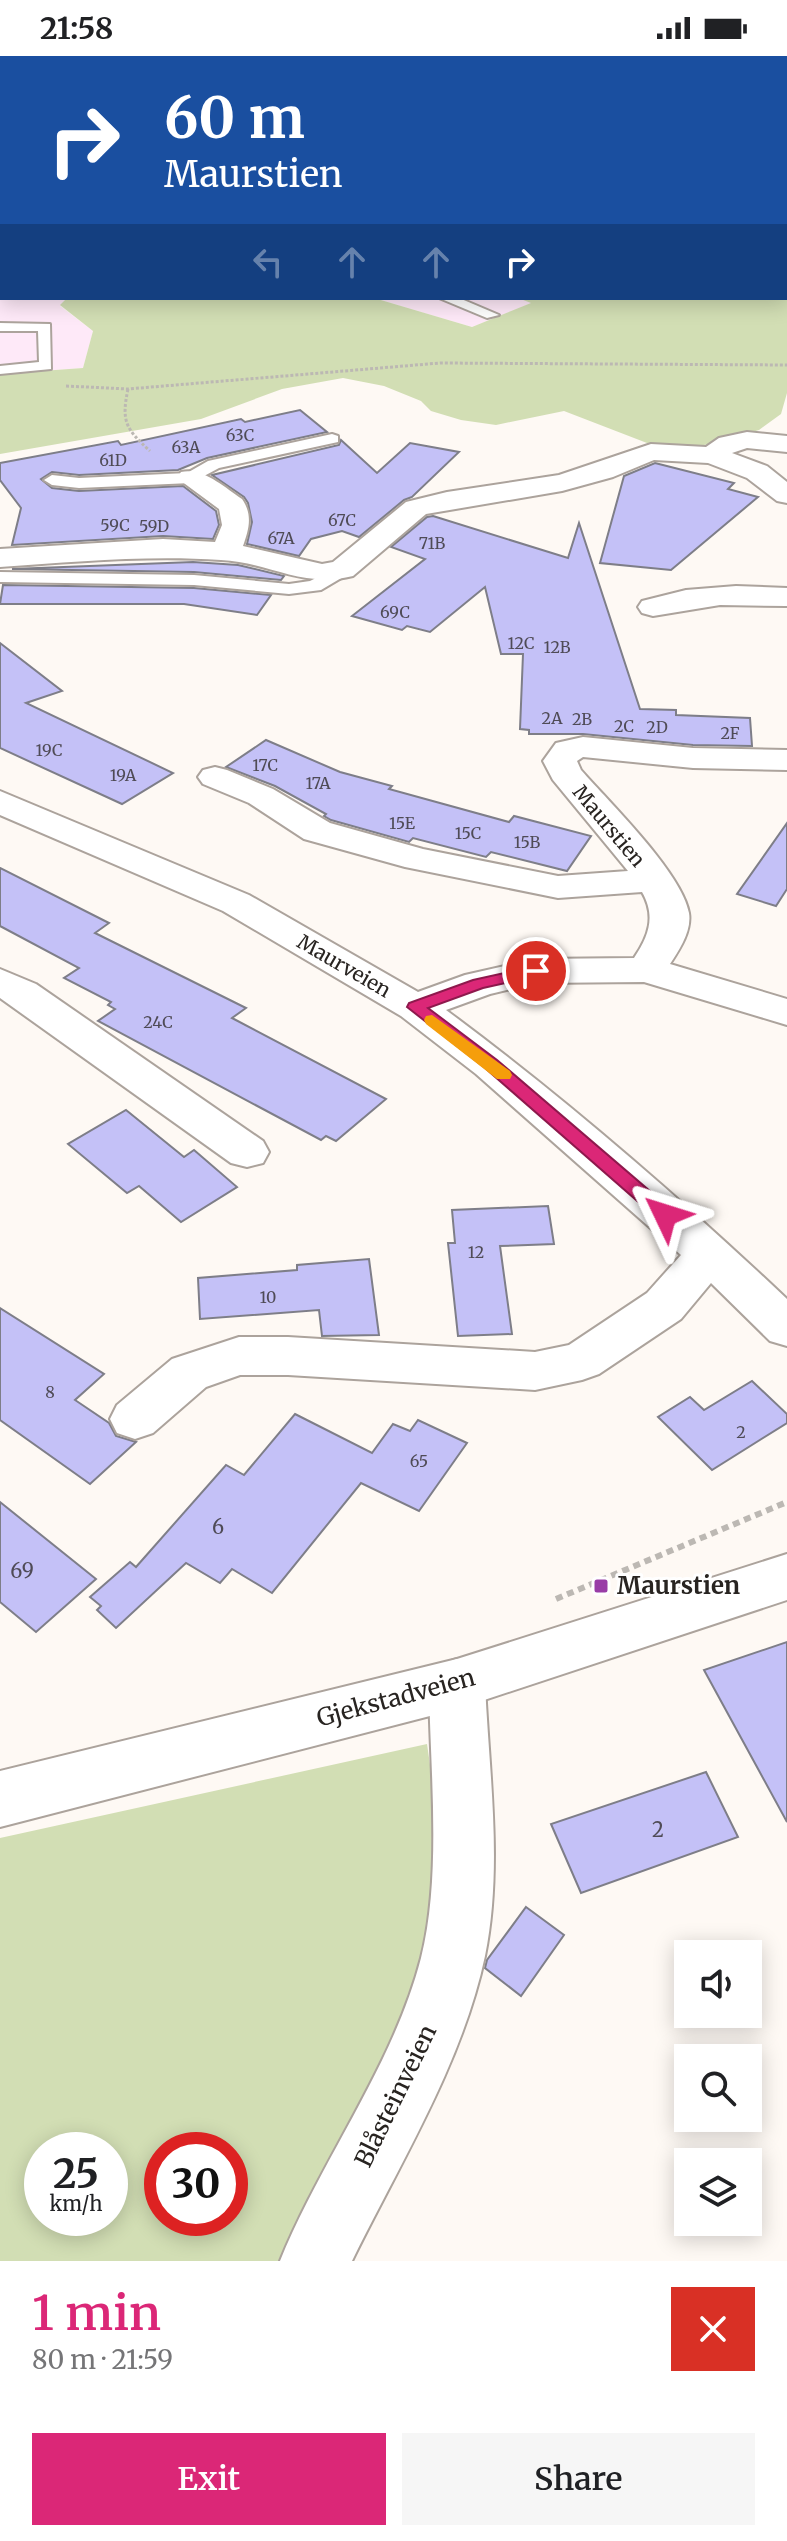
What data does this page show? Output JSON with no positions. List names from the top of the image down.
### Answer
{
  "streets": {
    "street": [
      "Maurstien",
      "Maurveien",
      "Gjekstadveien",
      "Blåsteinveien"
    ]
  },
  "crossings": [
    ["Gjekstadveien", "Blåsteinveien"]
  ],
  "places": {
    "transit": ["Maurstien"]
  },
  "house_numbers": [
    "63C",
    "63A",
    "61D",
    "67C",
    "59C",
    "59D",
    "67A",
    "71B",
    "69C",
    "12C",
    "12B",
    "2A",
    "2B",
    "2C",
    "2D",
    "2F",
    "19C",
    "17C",
    "19A",
    "17A",
    "15E",
    "15C",
    "15B",
    "24C",
    "12",
    "10",
    "8",
    "2",
    "65",
    "6",
    "69",
    "2"
  ],
  "page": {
    "status": "21:58",
    "turn": ["60 m", "Maurstien"],
    "speed": "25 km/h",
    "limit": "30",
    "heading": ["1 min", "80 m · 21:59"],
    "buttons": ["Exit", "Share"]
  }
}
